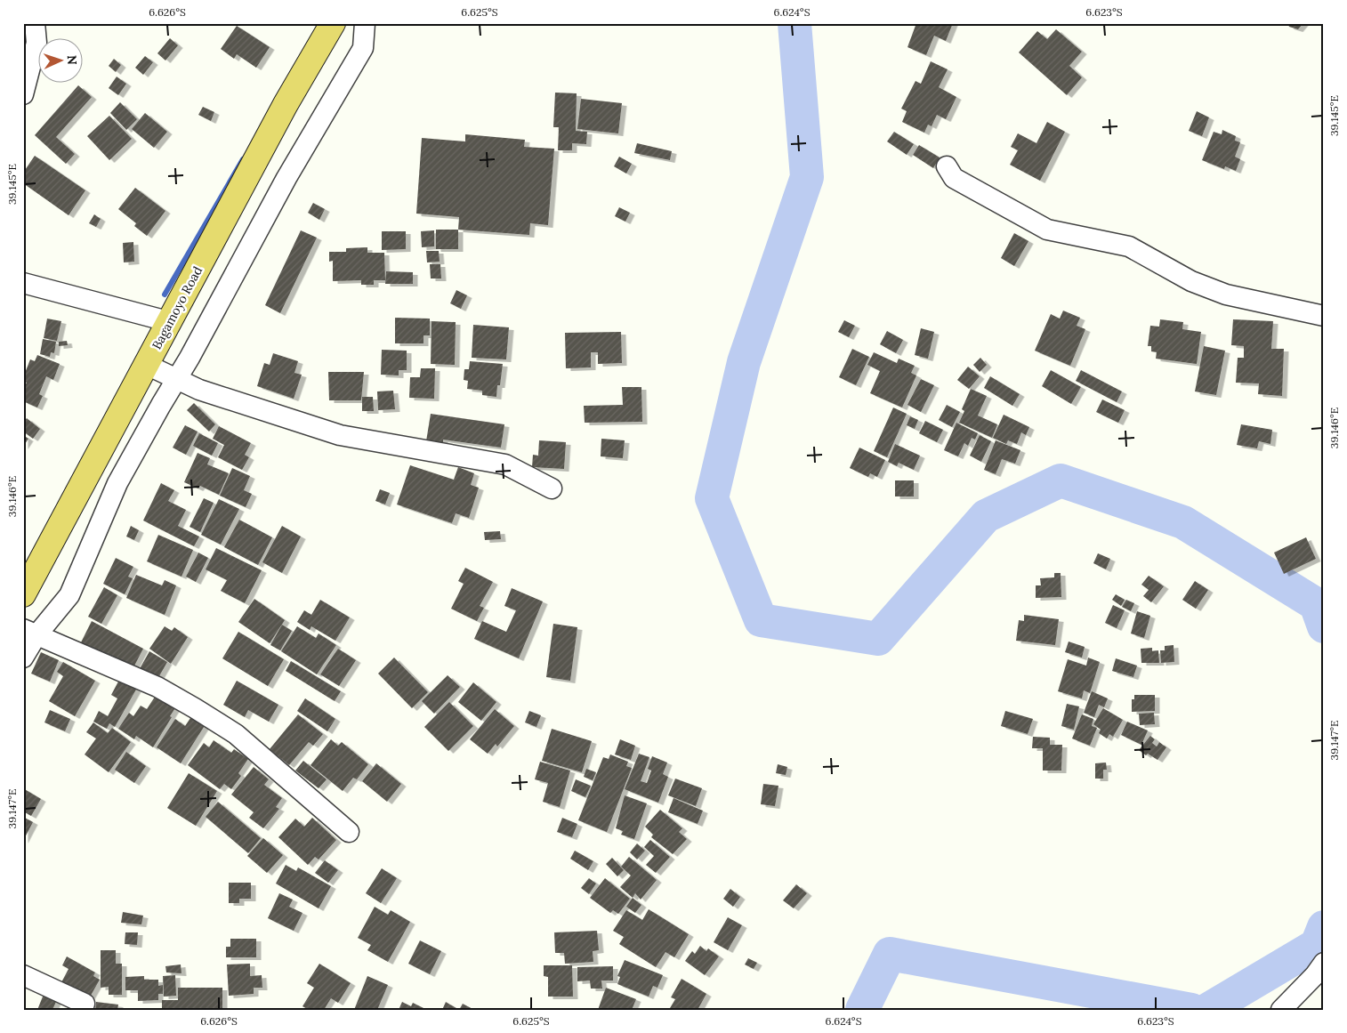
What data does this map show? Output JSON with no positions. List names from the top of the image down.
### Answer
{
  "streets": {
    "highway": ["Bagamoyo Road"]
  },
  "north": "right",
  "coordinates": [
    "6.626°S",
    "6.625°S",
    "6.624°S",
    "6.623°S",
    "39.145°E",
    "39.146°E",
    "39.147°E"
  ]
}
